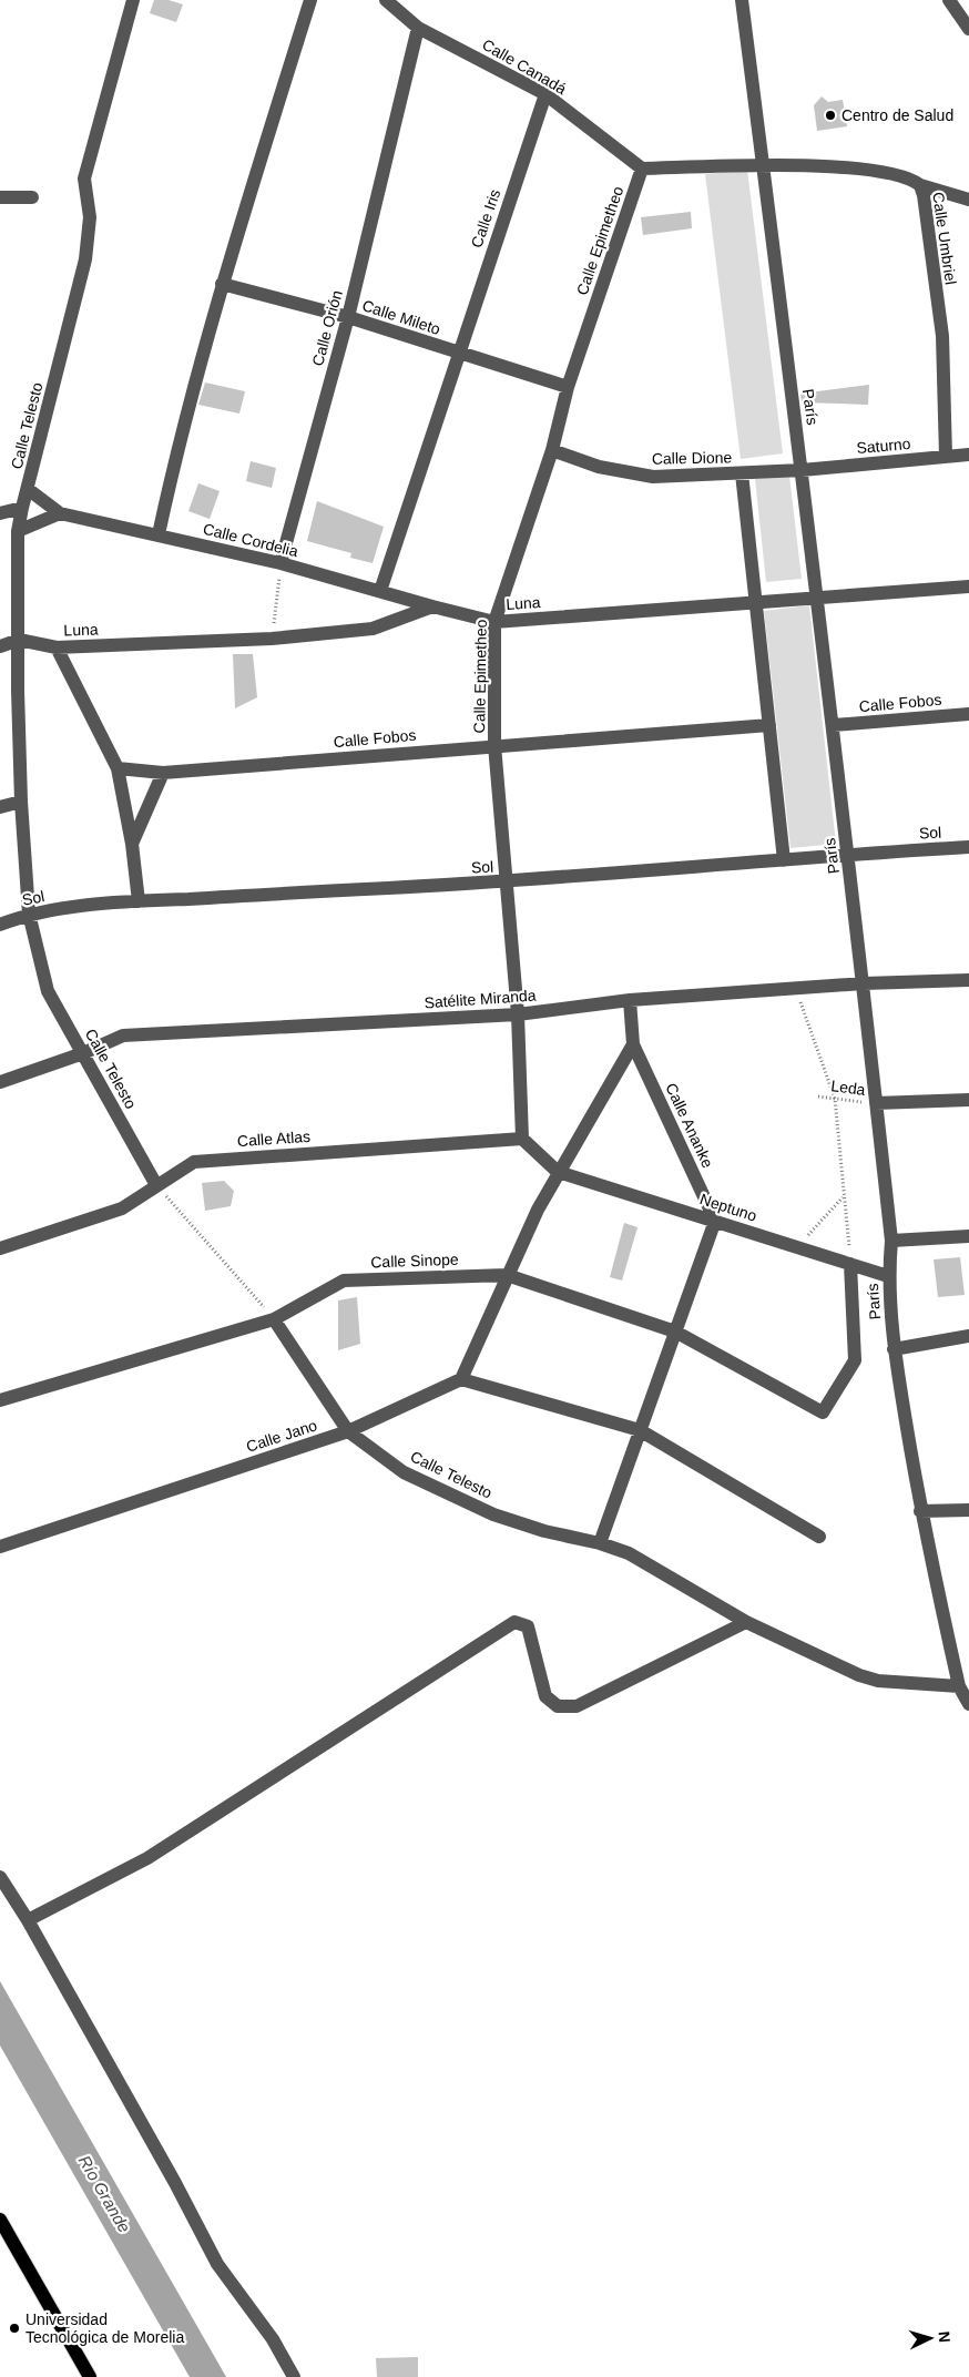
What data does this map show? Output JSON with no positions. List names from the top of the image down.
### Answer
{
  "streets": {
    "street": [
      "Calle Canadá",
      "Calle Iris",
      "Calle Umbriel",
      "Calle Epimetheo",
      "Calle Mileto",
      "Calle Orión",
      "París",
      "Calle Telesto",
      "Saturno",
      "Calle Dione",
      "Calle Cordelia",
      "Luna",
      "Calle Fobos",
      "Sol",
      "Satélite Miranda",
      "Calle Ananke",
      "Calle Atlas",
      "Neptuno",
      "Calle Sinope",
      "Calle Jano"
    ],
    "path": ["Leda"]
  },
  "crossings": [
    ["Calle Canadá", "Calle Iris"],
    ["Calle Canadá", "Calle Umbriel"],
    ["Calle Canadá", "Calle Epimetheo"],
    ["Calle Canadá", "Calle Orión"],
    ["Calle Iris", "Calle Mileto"],
    ["Calle Iris", "Calle Cordelia"],
    ["Calle Umbriel", "Calle Epimetheo"],
    ["Calle Umbriel", "París"],
    ["Calle Umbriel", "Saturno"],
    ["Calle Epimetheo", "Calle Mileto"],
    ["Calle Epimetheo", "Calle Dione"],
    ["Calle Epimetheo", "Luna"],
    ["Calle Epimetheo", "Calle Fobos"],
    ["Calle Epimetheo", "Sol"],
    ["Calle Epimetheo", "Satélite Miranda"],
    ["Calle Epimetheo", "Calle Atlas"],
    ["Calle Mileto", "Calle Orión"],
    ["Calle Orión", "Calle Cordelia"],
    ["París", "Calle Telesto"],
    ["París", "Saturno"],
    ["París", "Calle Dione"],
    ["París", "Luna"],
    ["París", "Calle Fobos"],
    ["París", "Sol"],
    ["París", "Satélite Miranda"],
    ["París", "Leda"],
    ["París", "Neptuno"],
    ["Calle Telesto", "Calle Cordelia"],
    ["Calle Telesto", "Luna"],
    ["Calle Telesto", "Sol"],
    ["Calle Telesto", "Satélite Miranda"],
    ["Calle Telesto", "Calle Atlas"],
    ["Calle Telesto", "Calle Sinope"],
    ["Calle Telesto", "Calle Jano"],
    ["Saturno", "Calle Dione"],
    ["Calle Cordelia", "Luna"],
    ["Calle Ananke", "Neptuno"],
    ["Neptuno", "Calle Sinope"]
  ],
  "water": ["Río Grande"],
  "places": ["Centro de Salud", "Universidad Tecnológica de Morelia"],
  "north": "right"
}
